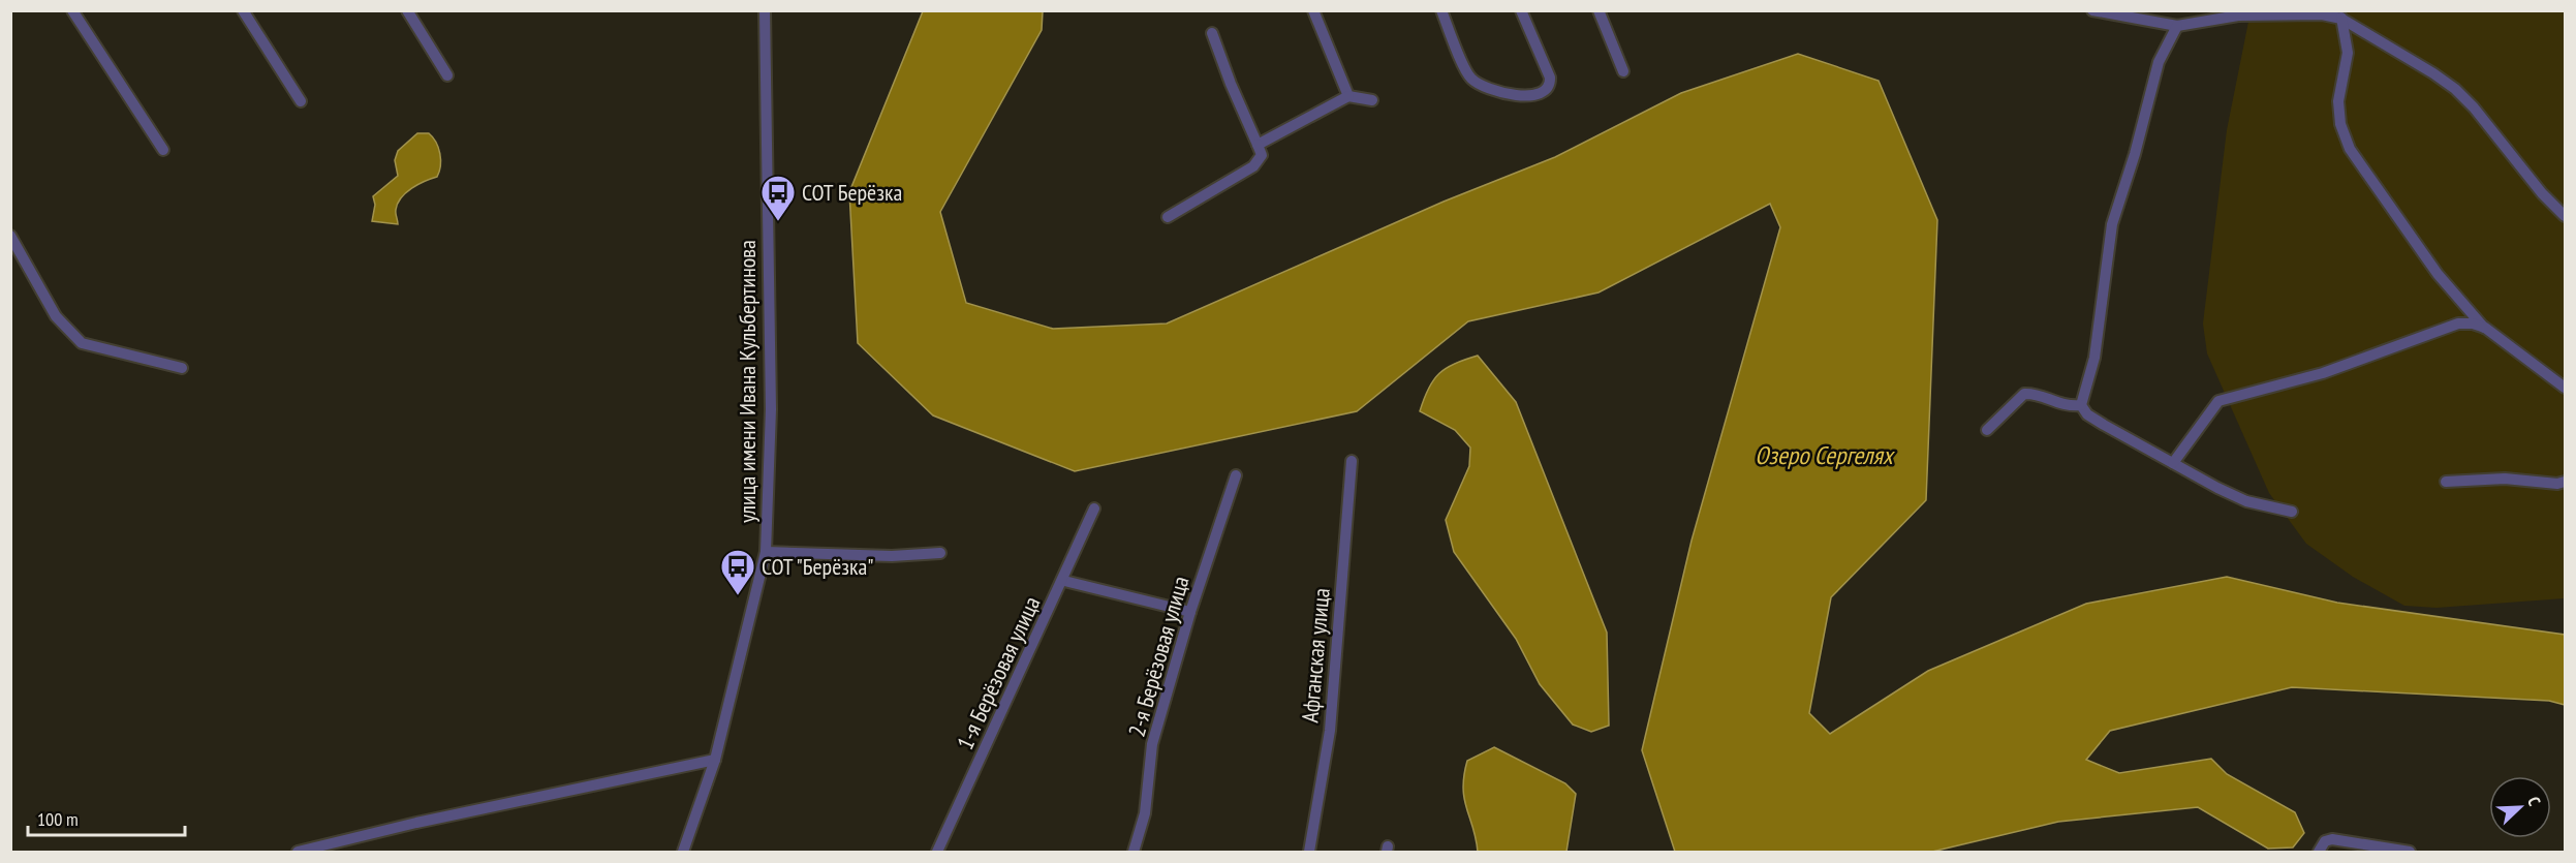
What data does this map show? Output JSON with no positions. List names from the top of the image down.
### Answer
{
  "streets": {
    "street": [
      "улица имени Ивана Кульбертинова",
      "Афганская улица",
      "2-я Берёзовая улица",
      "1-я Берёзовая улица"
    ]
  },
  "water": ["Озеро Сергелях"],
  "places": {
    "bus stop": ["СОТ Берёзка", "СОТ \"Берёзка\""]
  },
  "scale_bar": "100 m",
  "north": "top right"
}
